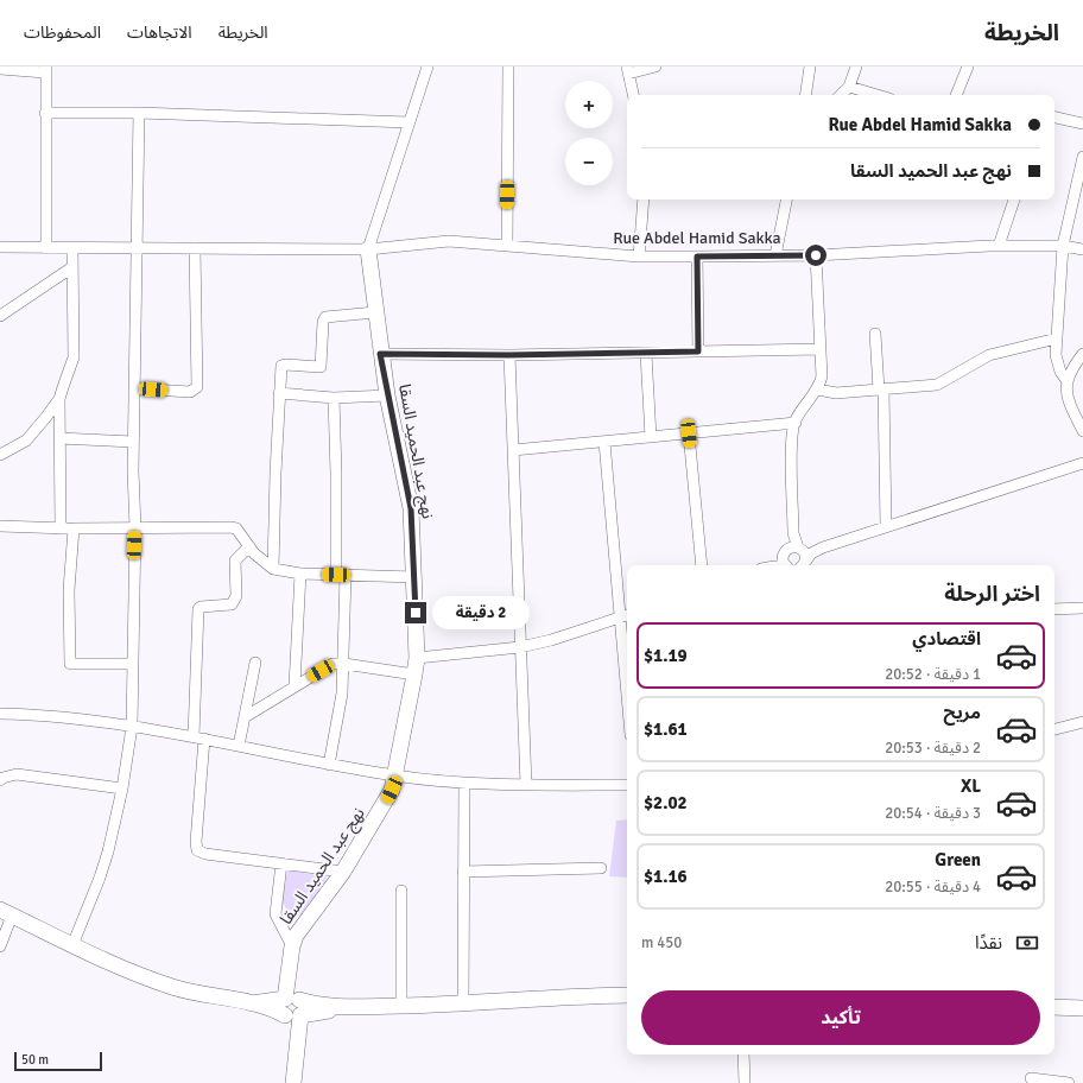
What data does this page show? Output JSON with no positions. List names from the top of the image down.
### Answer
{
  "streets": {
    "street": ["Rue Abdel Hamid Sakka", "نهج عبد الحميد السقا"]
  },
  "crossings": [
    ["Rue Abdel Hamid Sakka", "نهج عبد الحميد السقا"]
  ],
  "scale_bar": "50 m",
  "page": {
    "header": "الخريطة",
    "nav": ["الخريطة", "الاتجاهات", "المحفوظات"],
    "map_buttons": ["+", "−"],
    "banner": ["Rue Abdel Hamid Sakka", "نهج عبد الحميد السقا"],
    "heading": "اختر الرحلة",
    "bubble": "2 دقيقة",
    "list": [
      {
        "name": "اقتصادي",
        "note": "1 دقيقة · 20:52",
        "value": "$1.19"
      },
      {
        "name": "مريح",
        "note": "2 دقيقة · 20:53",
        "value": "$1.61"
      },
      {
        "name": "XL",
        "note": "3 دقيقة · 20:54",
        "value": "$2.02"
      },
      {
        "name": "Green",
        "note": "4 دقيقة · 20:55",
        "value": "$1.16"
      }
    ],
    "pay": ["نقدًا", "450 m"],
    "buttons": "تأكيد",
    "scale": "50 m"
  }
}
